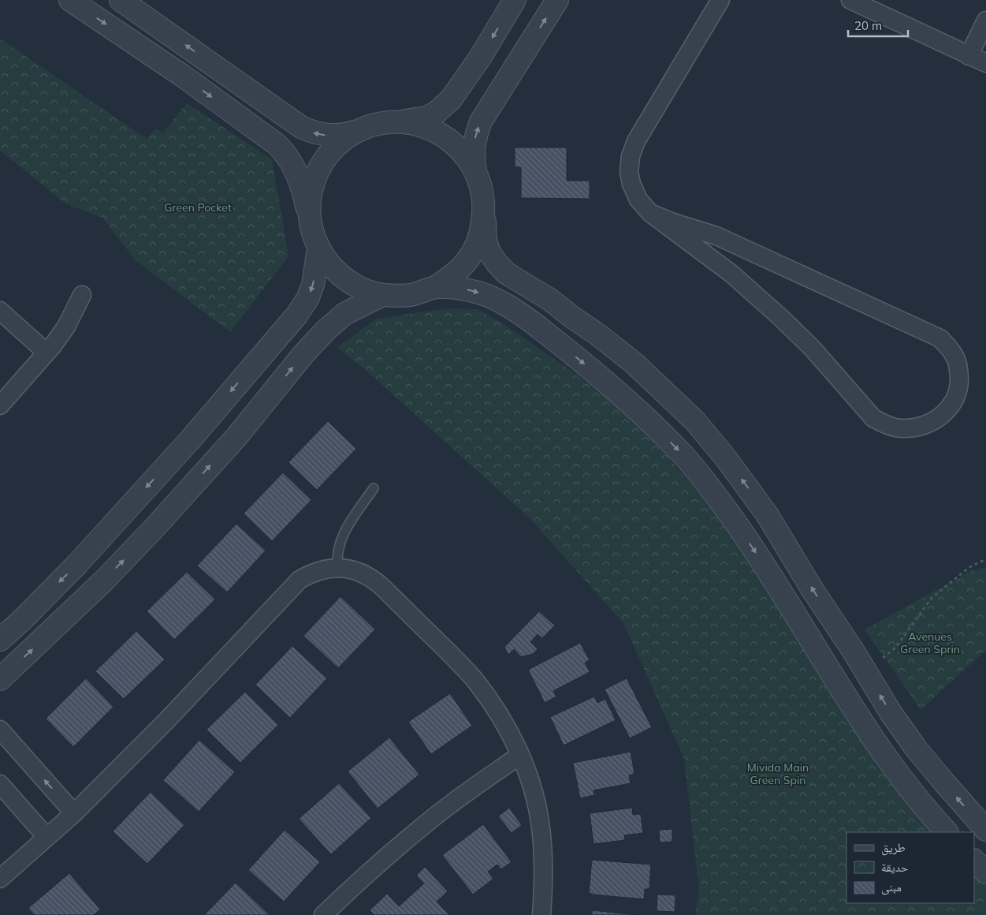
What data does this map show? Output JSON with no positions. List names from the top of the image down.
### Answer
{
  "parks": ["Green Pocket", "Avenues Green Sprin", "Mivida Main Green Spin"],
  "legend": ["طريق", "حديقة", "مبنى"],
  "scale_bar": "20 m"
}
